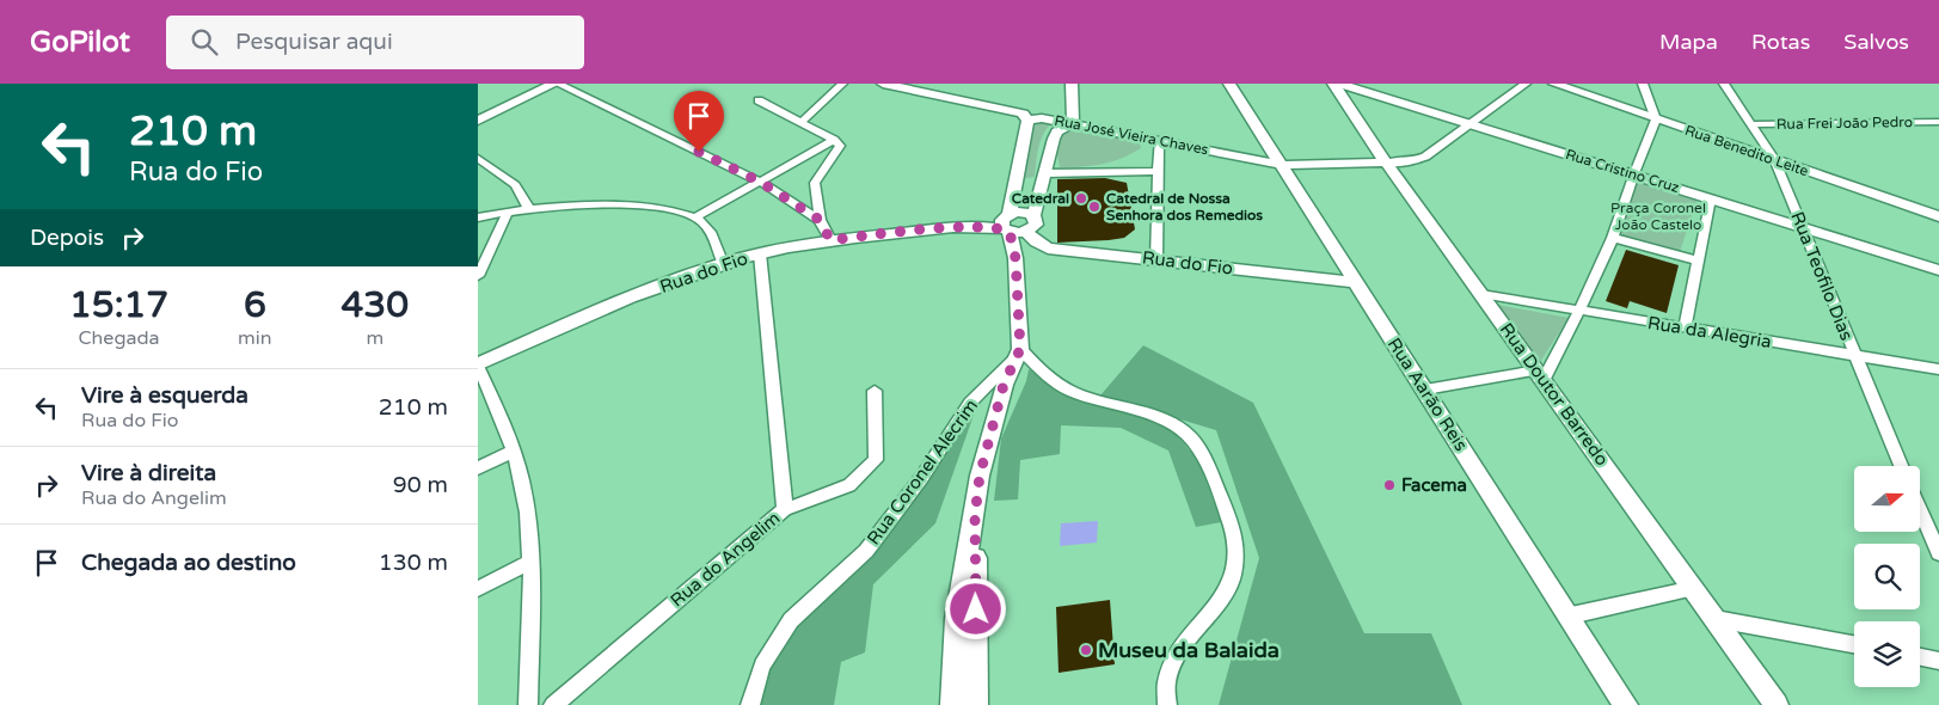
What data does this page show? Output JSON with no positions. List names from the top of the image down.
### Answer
{
  "streets": {
    "main road": [
      "Rua José Vieira Chaves",
      "Rua Benedito Leite",
      "Rua Cristino Cruz",
      "Rua do Fio",
      "Rua Aarão Reis",
      "Rua Doutor Barredo"
    ],
    "street": [
      "Rua Frei João Pedro",
      "Rua Teofilo Dias",
      "Rua da Alegria",
      "Rua Coronel Alecrim",
      "Rua do Angelim"
    ]
  },
  "crossings": [
    ["Rua Frei João Pedro", "Rua Teofilo Dias"],
    ["Rua José Vieira Chaves", "Rua Aarão Reis"],
    ["Rua José Vieira Chaves", "Rua Doutor Barredo"],
    ["Rua Benedito Leite", "Rua Teofilo Dias"],
    ["Rua Cristino Cruz", "Rua Teofilo Dias"],
    ["Rua do Fio", "Rua Aarão Reis"],
    ["Rua do Fio", "Rua do Angelim"],
    ["Rua Teofilo Dias", "Rua da Alegria"],
    ["Rua da Alegria", "Rua Doutor Barredo"]
  ],
  "parks": ["Praça Coronel João Castelo"],
  "places": [
    "Catedral",
    "Catedral de Nossa Senhora dos Remedios",
    "Facema",
    "Museu da Balaida"
  ],
  "north": "right",
  "page": {
    "header": "GoPilot",
    "search": "Pesquisar aqui",
    "nav": ["Mapa", "Rotas", "Salvos"],
    "turn": ["210 m", "Rua do Fio"],
    "then": "Depois",
    "eta": [
      "15:17",
      "Chegada",
      "6",
      "min",
      "430",
      "m"
    ],
    "list": [
      {
        "name": "Vire à esquerda",
        "note": "Rua do Fio",
        "value": "210 m"
      },
      {
        "name": "Vire à direita",
        "note": "Rua do Angelim",
        "value": "90 m"
      },
      {
        "name": "Chegada ao destino",
        "value": "130 m"
      }
    ]
  }
}
